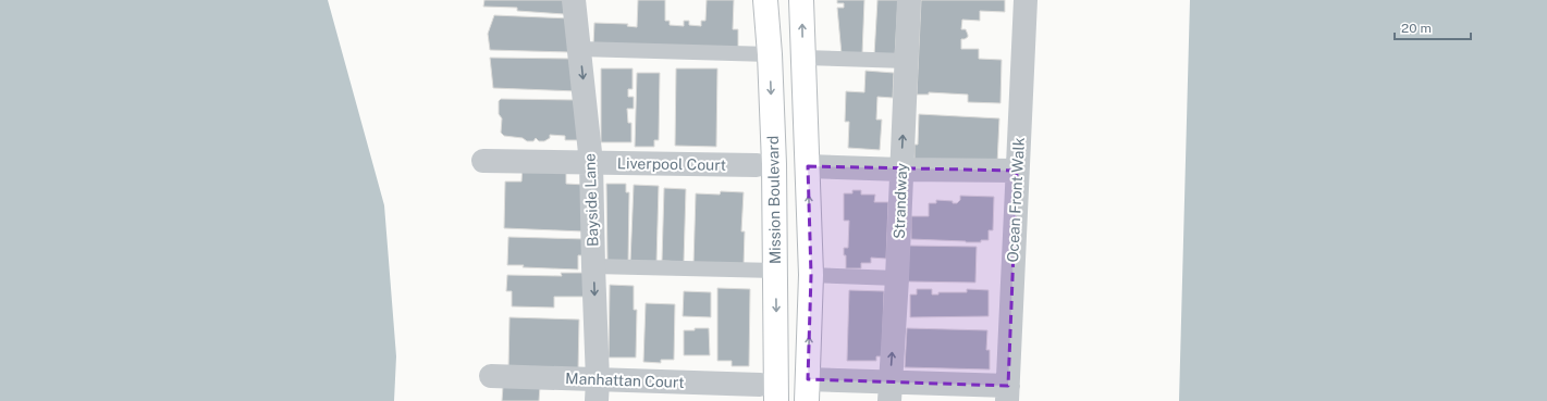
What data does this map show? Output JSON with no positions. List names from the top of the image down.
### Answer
{
  "streets": {
    "main road": ["Mission Boulevard"],
    "street": [
      "Liverpool Court",
      "Bayside Lane",
      "Ocean Front Walk",
      "Strandway",
      "Manhattan Court"
    ]
  },
  "crossings": [
    ["Liverpool Court", "Bayside Lane"],
    ["Bayside Lane", "Manhattan Court"]
  ],
  "one_way": ["Bayside Lane", "Strandway"],
  "scale_bar": "20 m"
}
